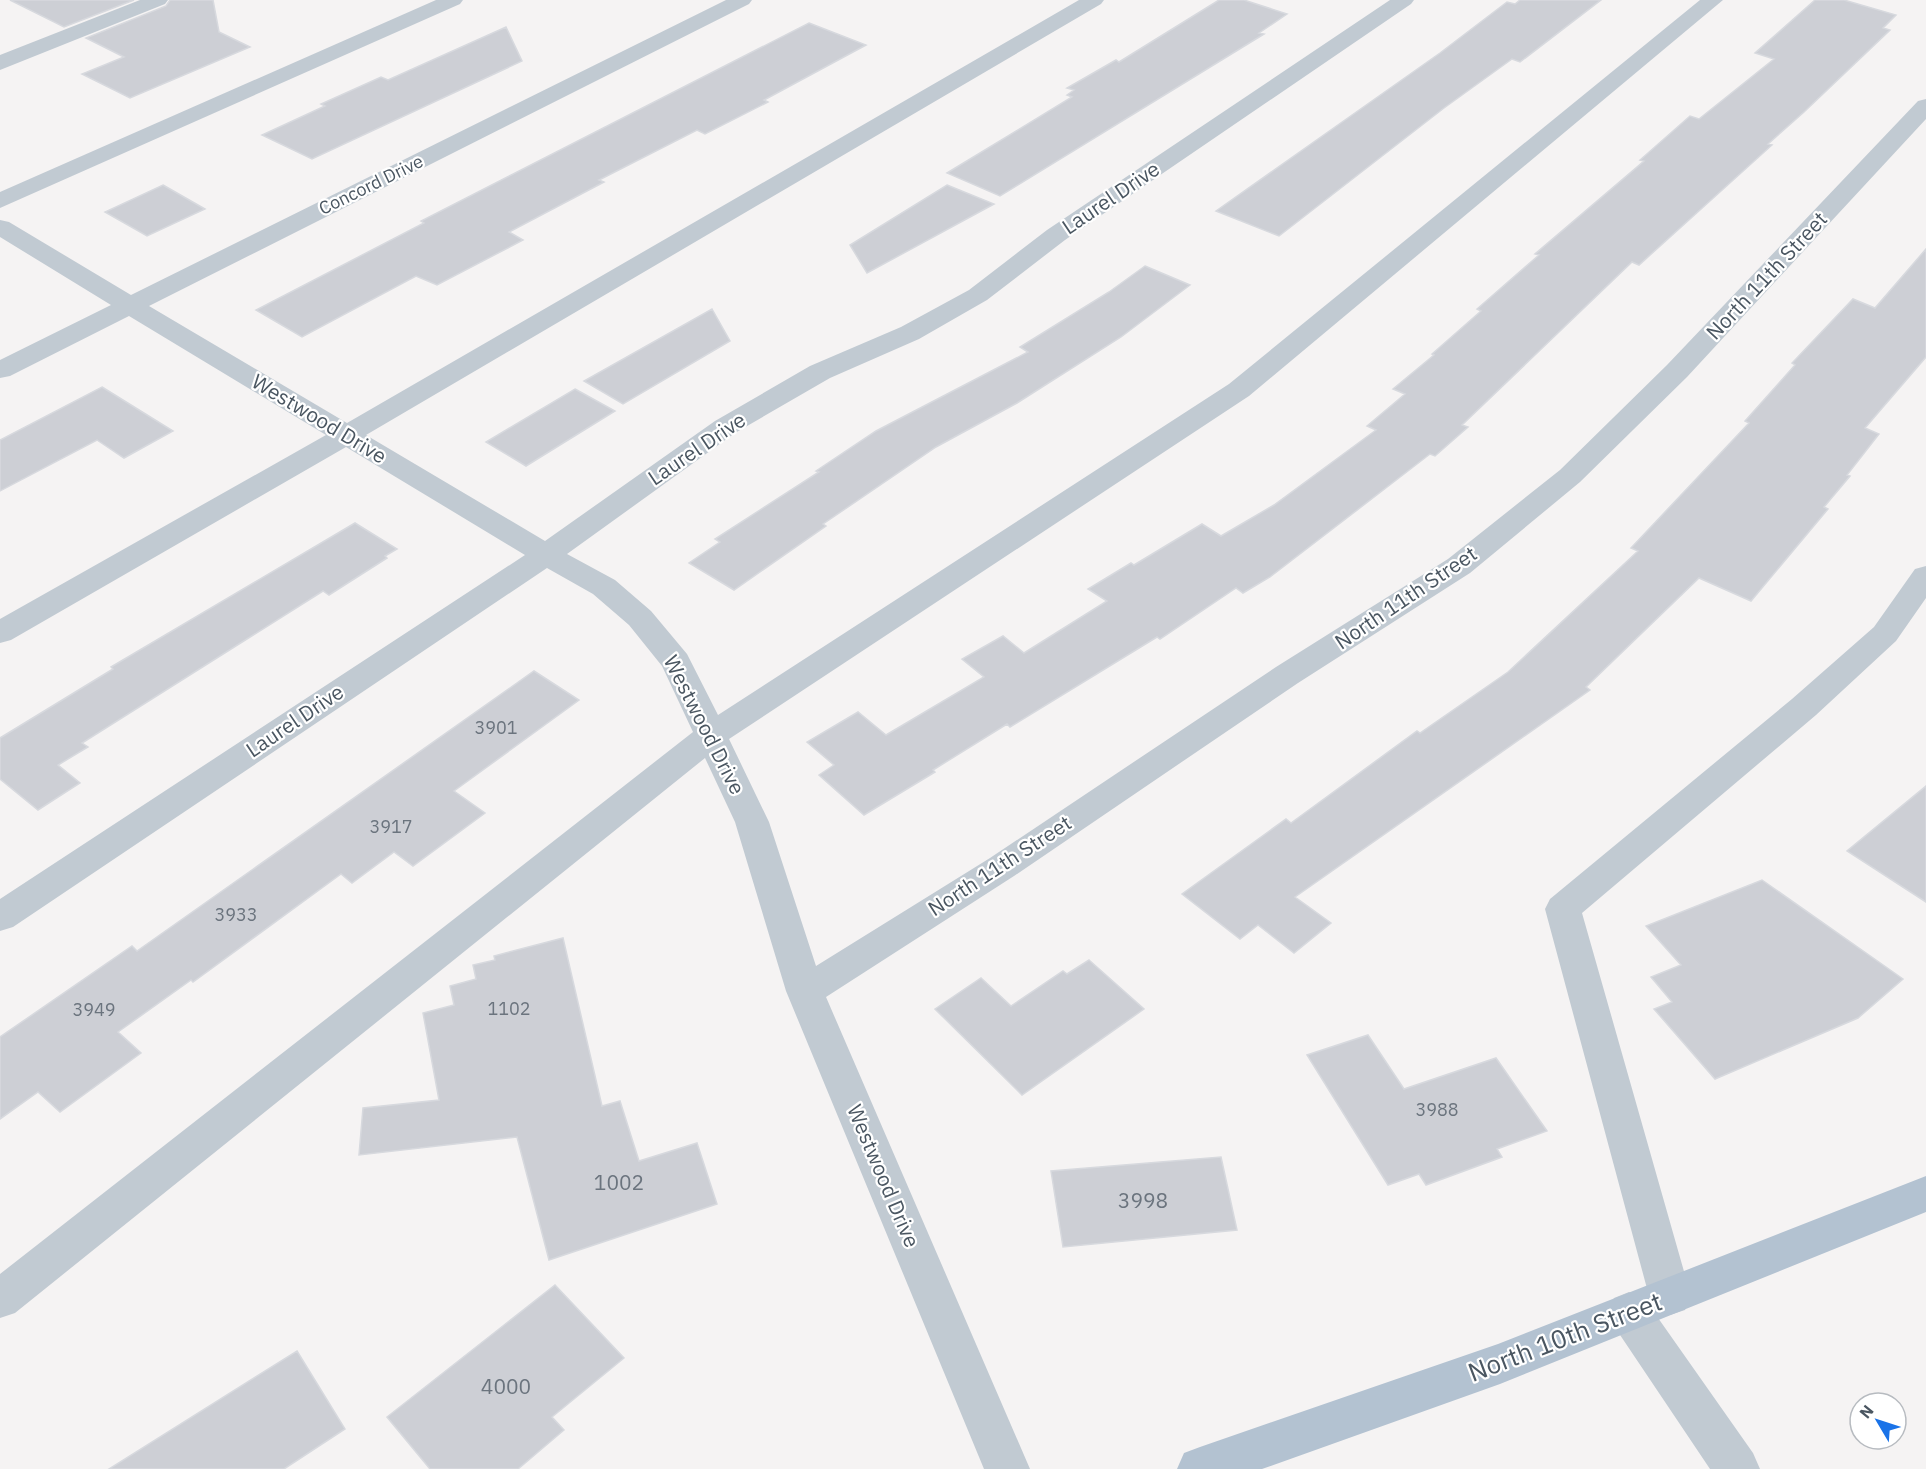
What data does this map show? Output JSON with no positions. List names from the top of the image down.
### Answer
{
  "streets": {
    "main road": ["North 10th Street"],
    "street": [
      "Concord Drive",
      "Laurel Drive",
      "North 11th Street",
      "Westwood Drive"
    ]
  },
  "crossings": [
    ["Concord Drive", "Westwood Drive"],
    ["Laurel Drive", "Westwood Drive"],
    ["North 11th Street", "Westwood Drive"]
  ],
  "house_numbers": [
    "3901",
    "3917",
    "3933",
    "1102",
    "3949",
    "3988",
    "1002",
    "3998",
    "4000"
  ],
  "north": "top left"
}
